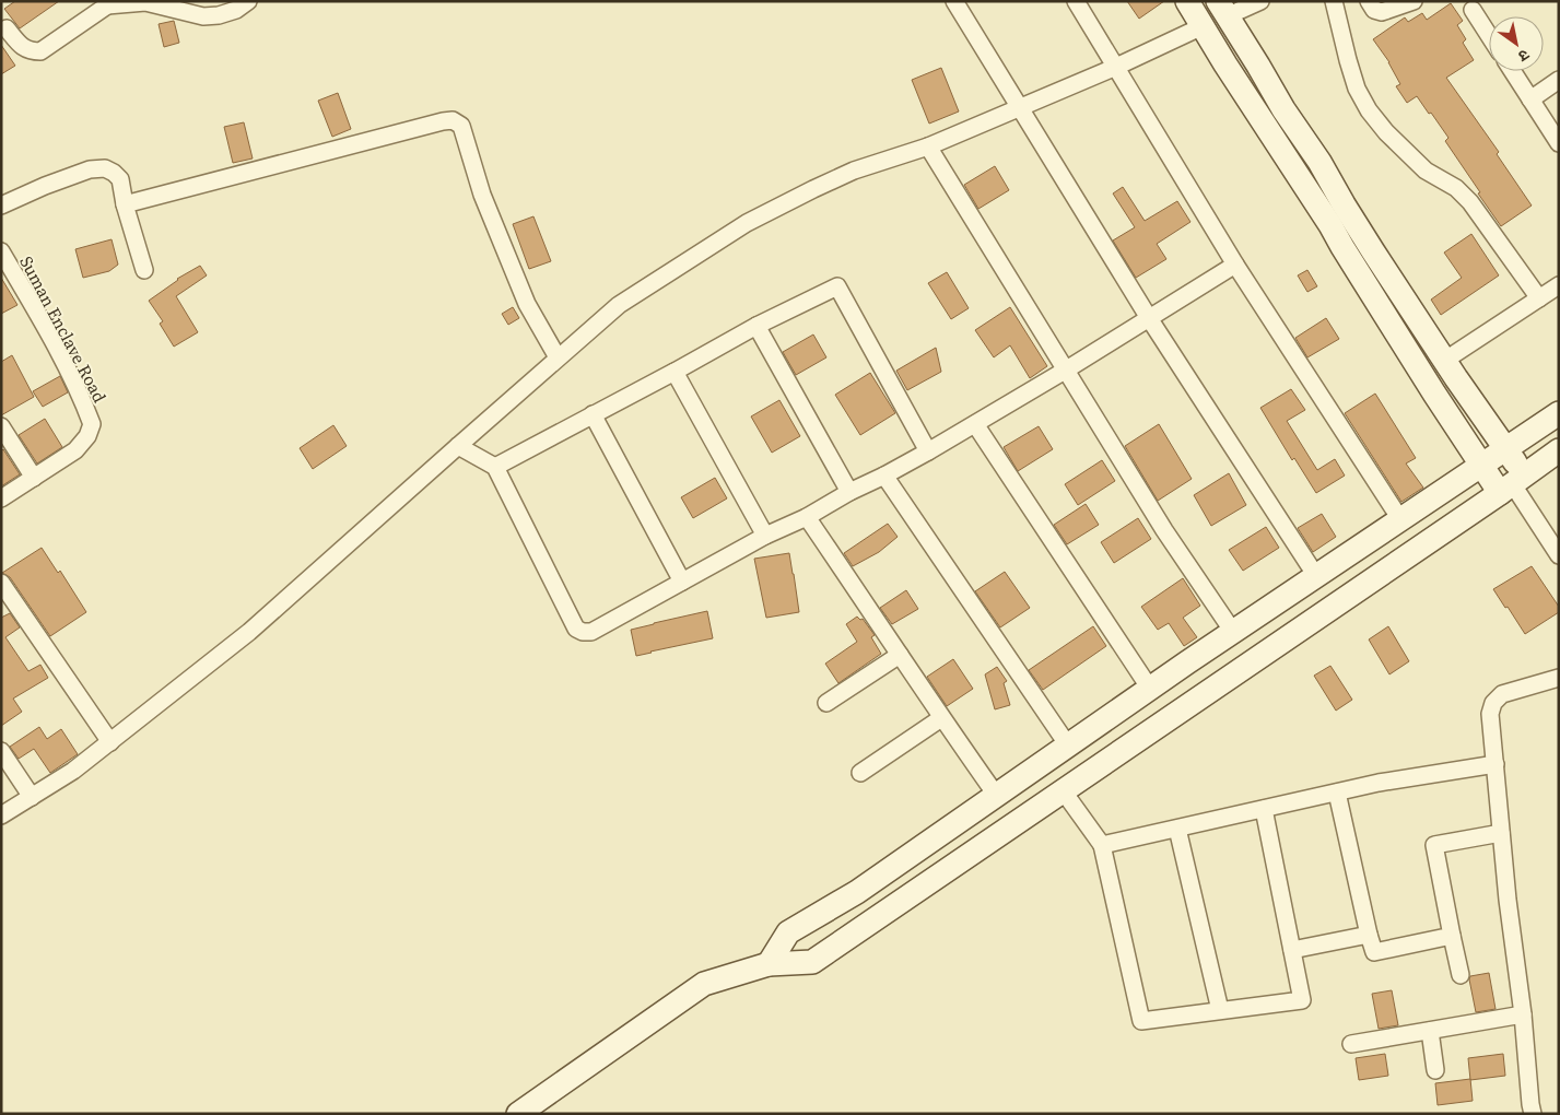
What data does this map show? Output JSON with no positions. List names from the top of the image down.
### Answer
{
  "streets": {
    "street": ["Suman Enclave Road"]
  },
  "north": "bottom right"
}
